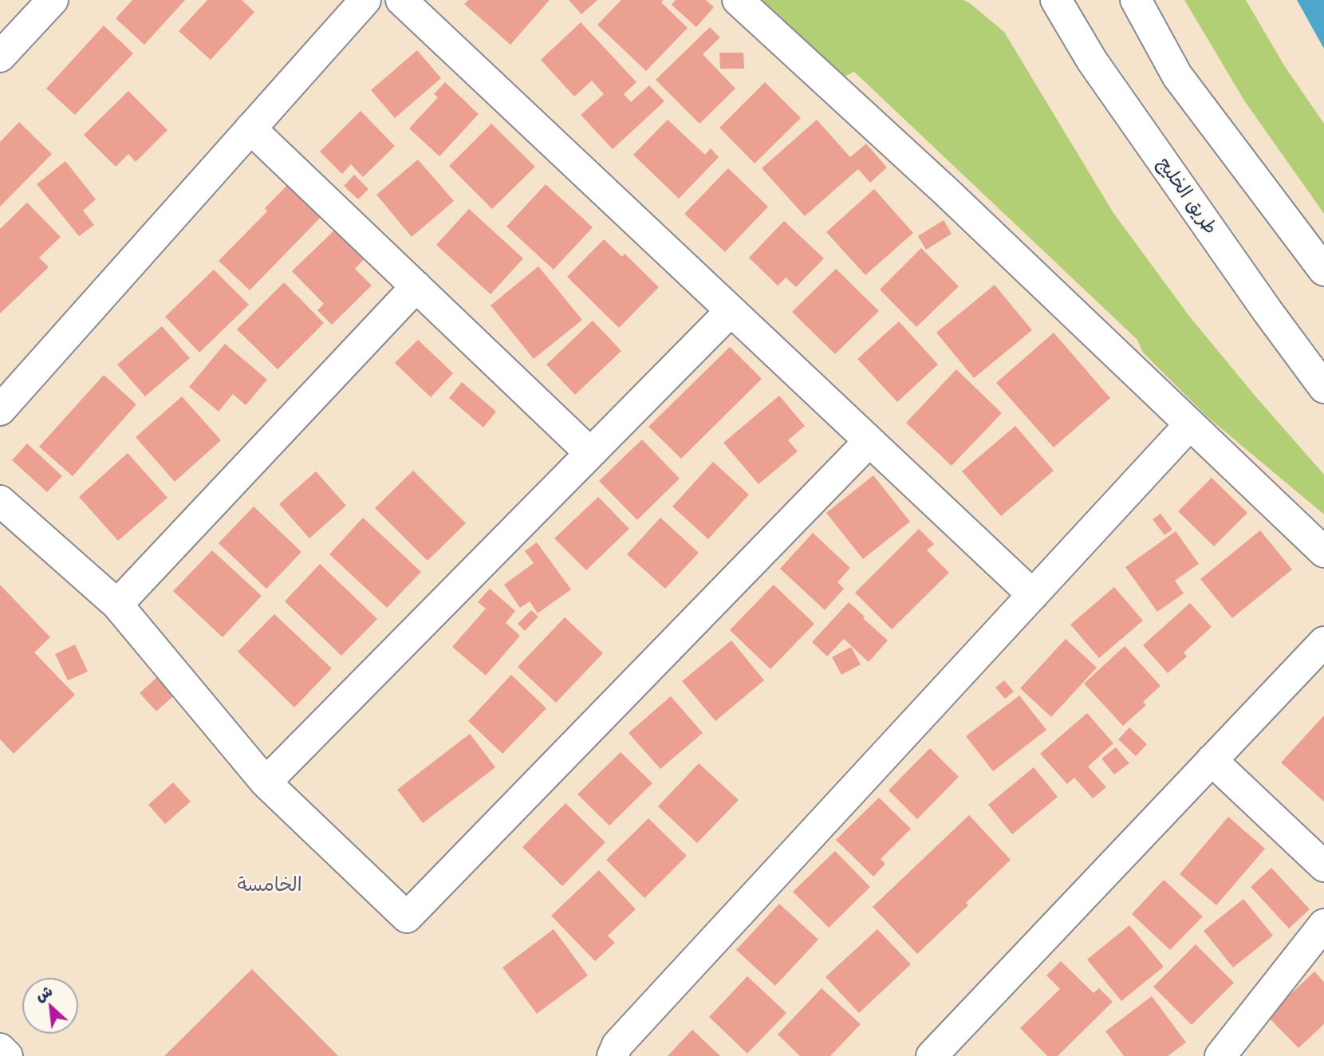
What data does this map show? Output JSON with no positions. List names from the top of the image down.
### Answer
{
  "streets": {
    "street": ["طريق الخليج"]
  },
  "districts": ["الخامسة"],
  "north": "top left"
}
